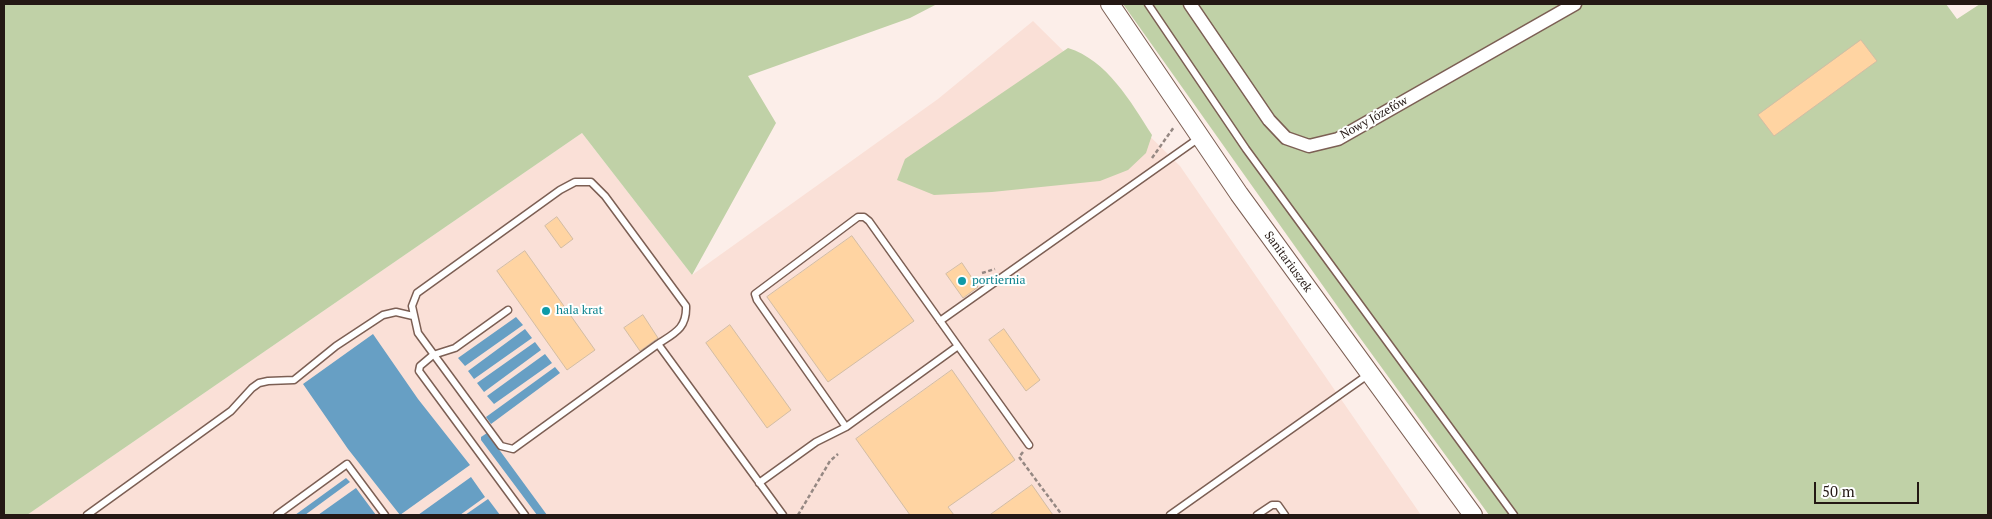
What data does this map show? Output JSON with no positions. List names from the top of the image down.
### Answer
{
  "streets": {
    "street": ["Nowy Józefów", "Sanitariuszek"]
  },
  "places": ["portiernia", "hala krat"],
  "scale_bar": "50 m"
}
